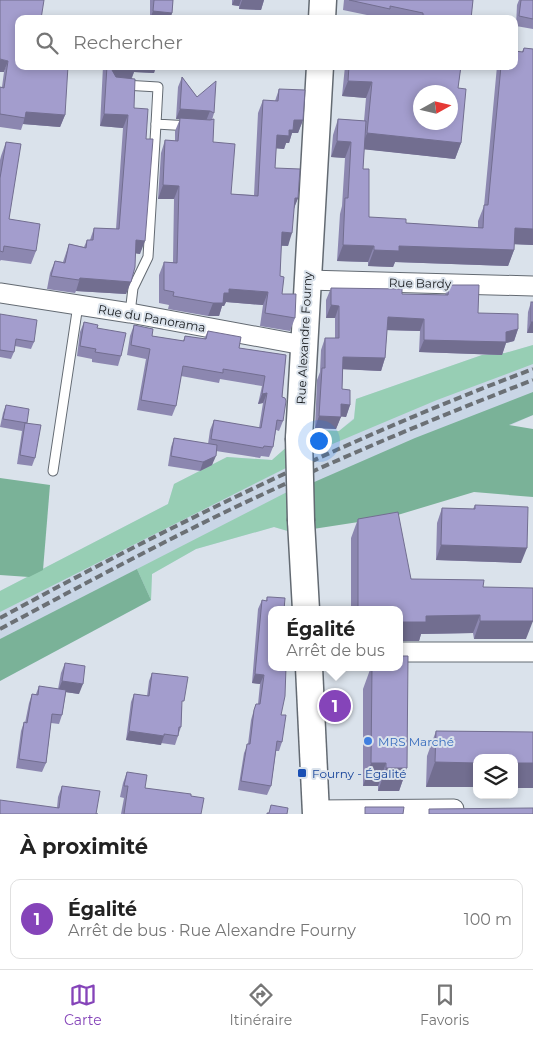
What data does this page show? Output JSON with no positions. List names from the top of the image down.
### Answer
{
  "streets": {
    "street": ["Rue Bardy", "Rue du Panorama", "Rue Alexandre Fourny"]
  },
  "crossings": [
    ["Rue Bardy", "Rue Alexandre Fourny"],
    ["Rue du Panorama", "Rue Alexandre Fourny"]
  ],
  "places": {
    "other": ["MRS Marché"],
    "transit": ["Fourny - Égalité"]
  },
  "north": "right",
  "page": {
    "search": "Rechercher",
    "popup": ["Égalité", "Arrêt de bus"],
    "pins": "1",
    "heading": "À proximité",
    "list": [
      {
        "mark": "1",
        "name": "Égalité",
        "note": "Arrêt de bus · Rue Alexandre Fourny",
        "value": "100 m"
      }
    ],
    "nav": ["Carte", "Itinéraire", "Favoris"]
  }
}
